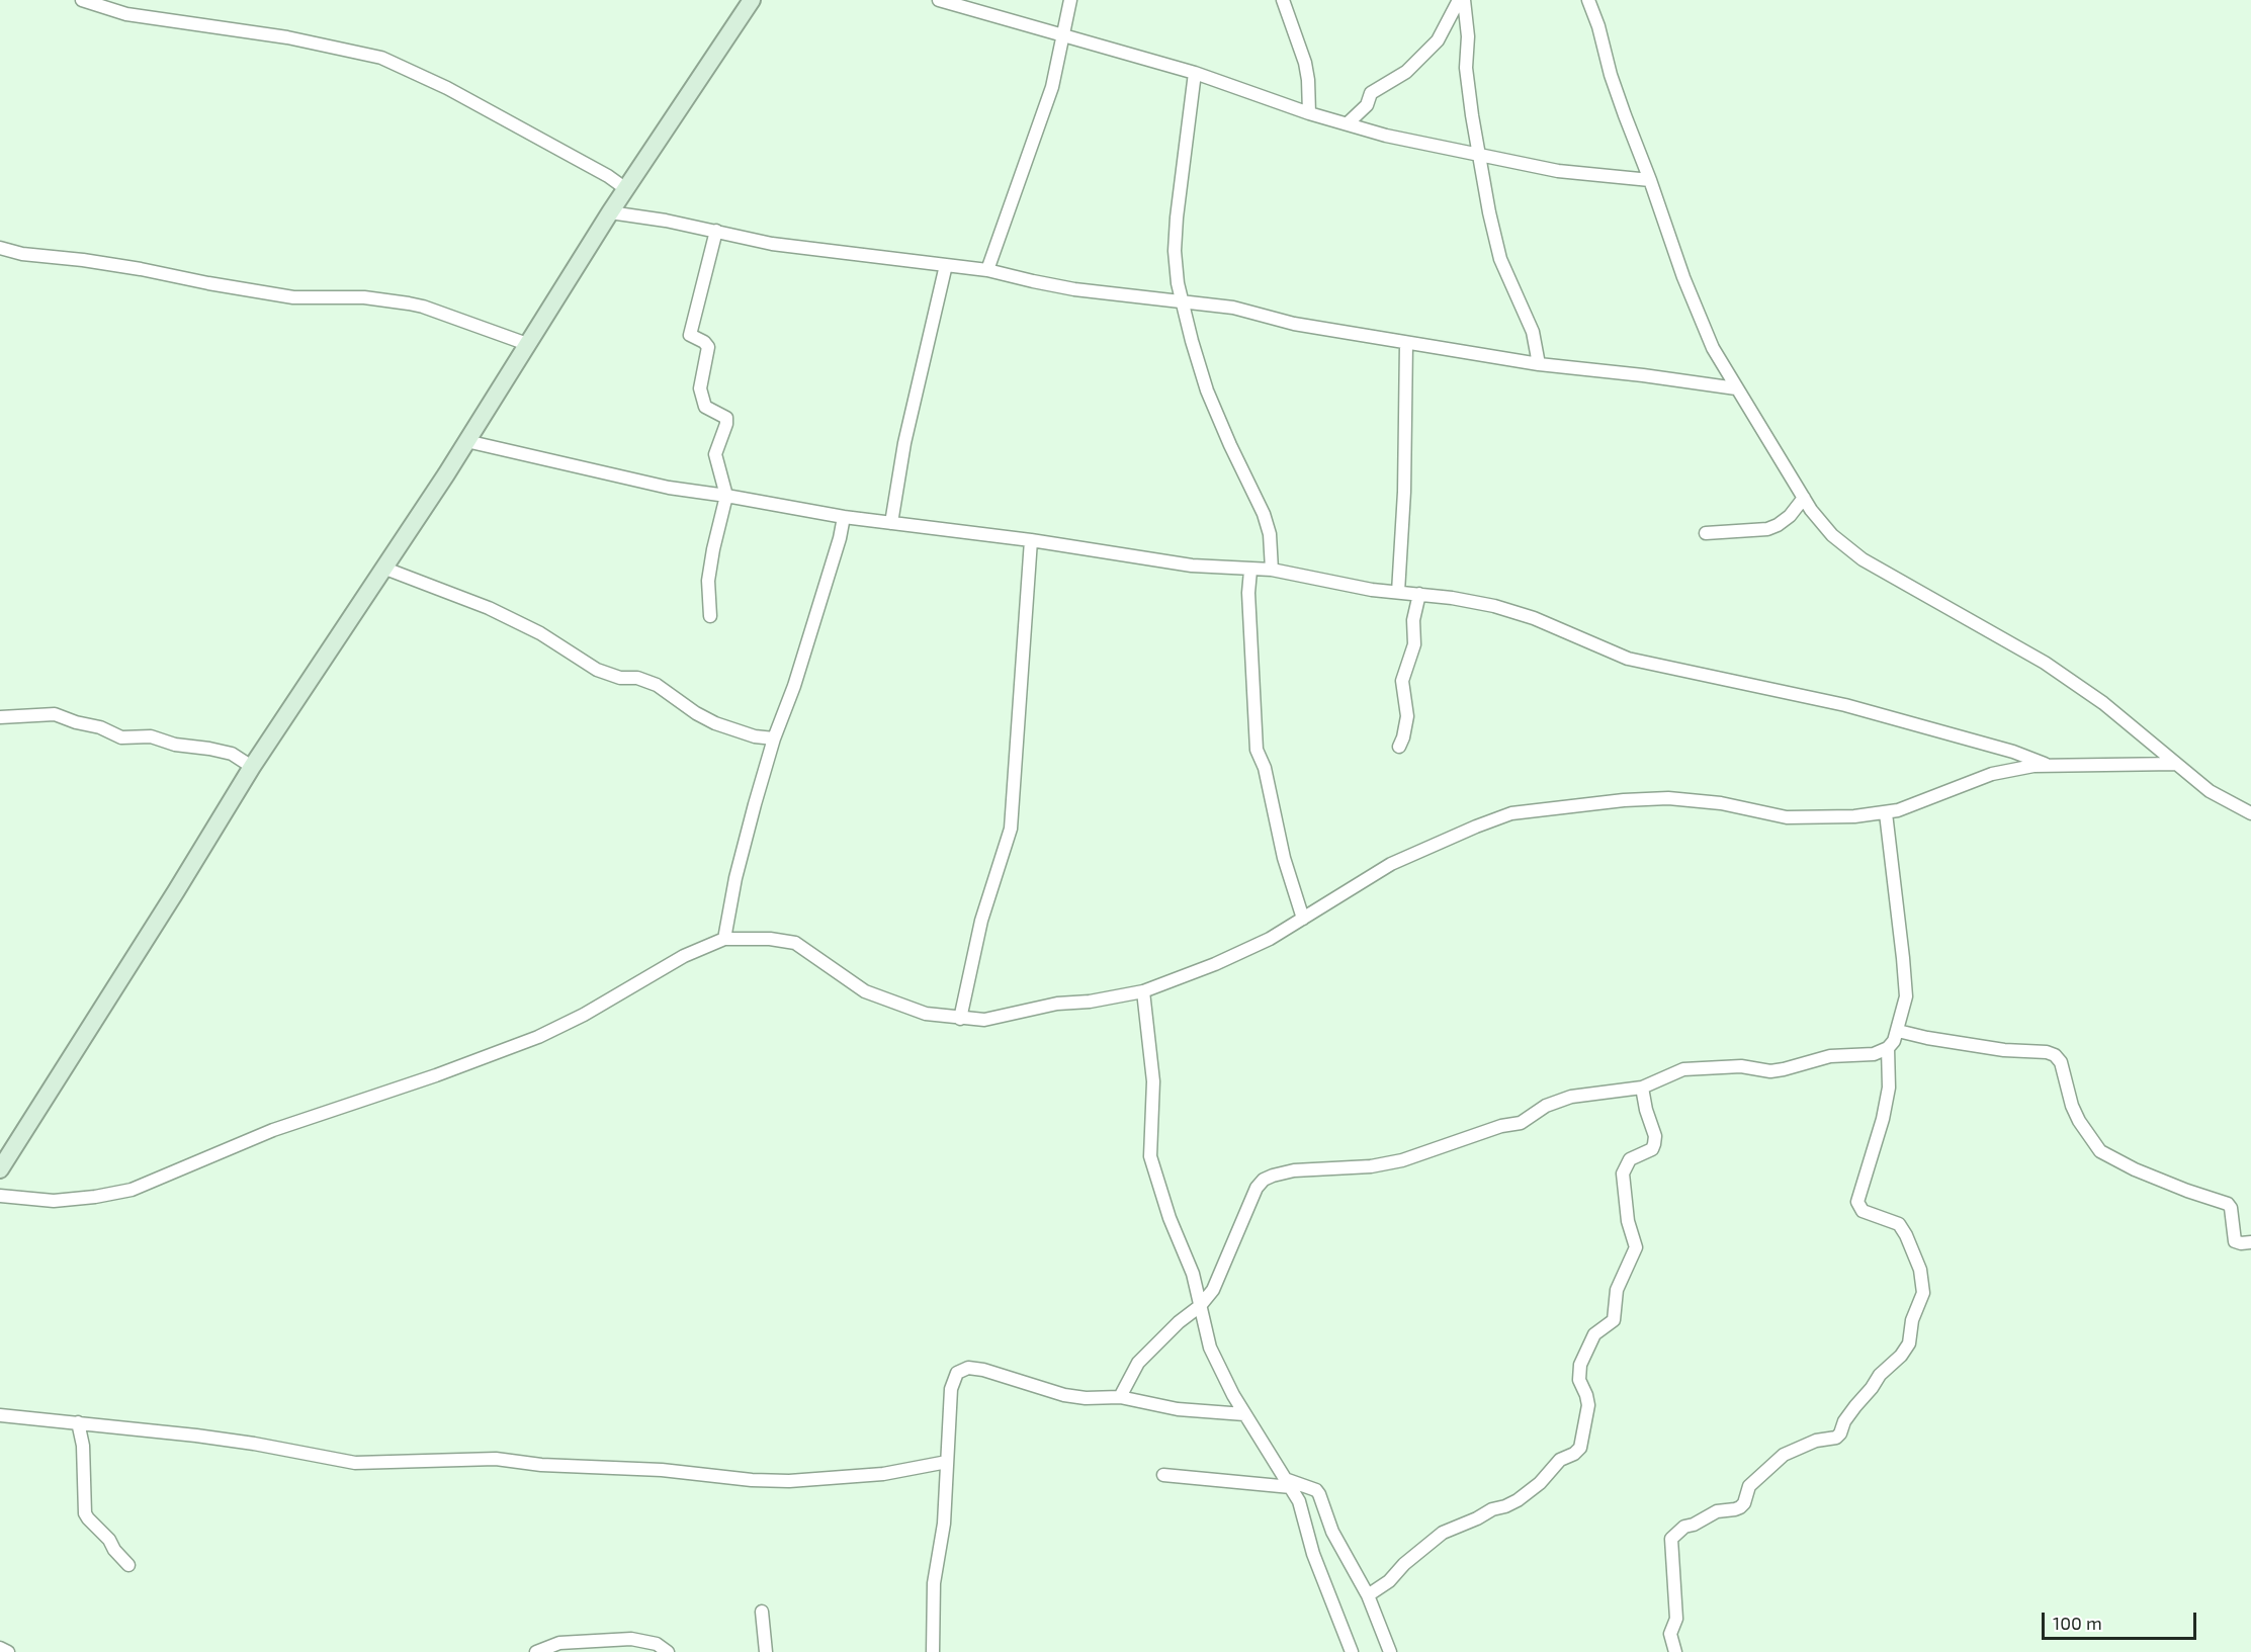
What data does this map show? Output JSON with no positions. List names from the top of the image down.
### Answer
{
  "scale_bar": "100 m"
}
